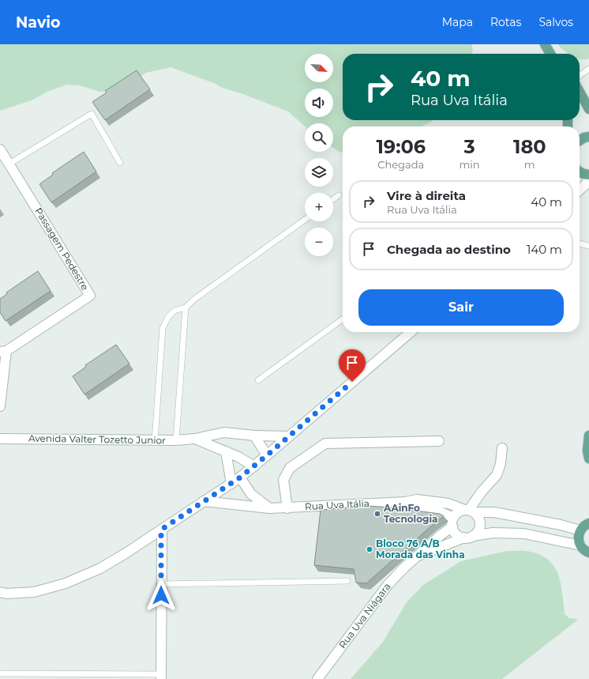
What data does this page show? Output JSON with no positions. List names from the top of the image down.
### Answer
{
  "streets": {
    "street": [
      "Passagem Pedestre",
      "Avenida Valter Tozetto Junior",
      "Rua Uva Itália",
      "Rua Uva Niágara"
    ]
  },
  "crossings": [
    ["Rua Uva Itália", "Rua Uva Niágara"]
  ],
  "places": ["AAinFo Tecnologia", "Bloco 76 A/B Morada das Vinha"],
  "north": "bottom right",
  "page": {
    "header": "Navio",
    "nav": ["Mapa", "Rotas", "Salvos"],
    "map_buttons": ["+", "−"],
    "turn": ["40 m", "Rua Uva Itália"],
    "eta": [
      "19:06",
      "Chegada",
      "3",
      "min",
      "180",
      "m"
    ],
    "list": [
      {
        "name": "Vire à direita",
        "note": "Rua Uva Itália",
        "value": "40 m"
      },
      {
        "name": "Chegada ao destino",
        "value": "140 m"
      }
    ],
    "buttons": "Sair"
  }
}
